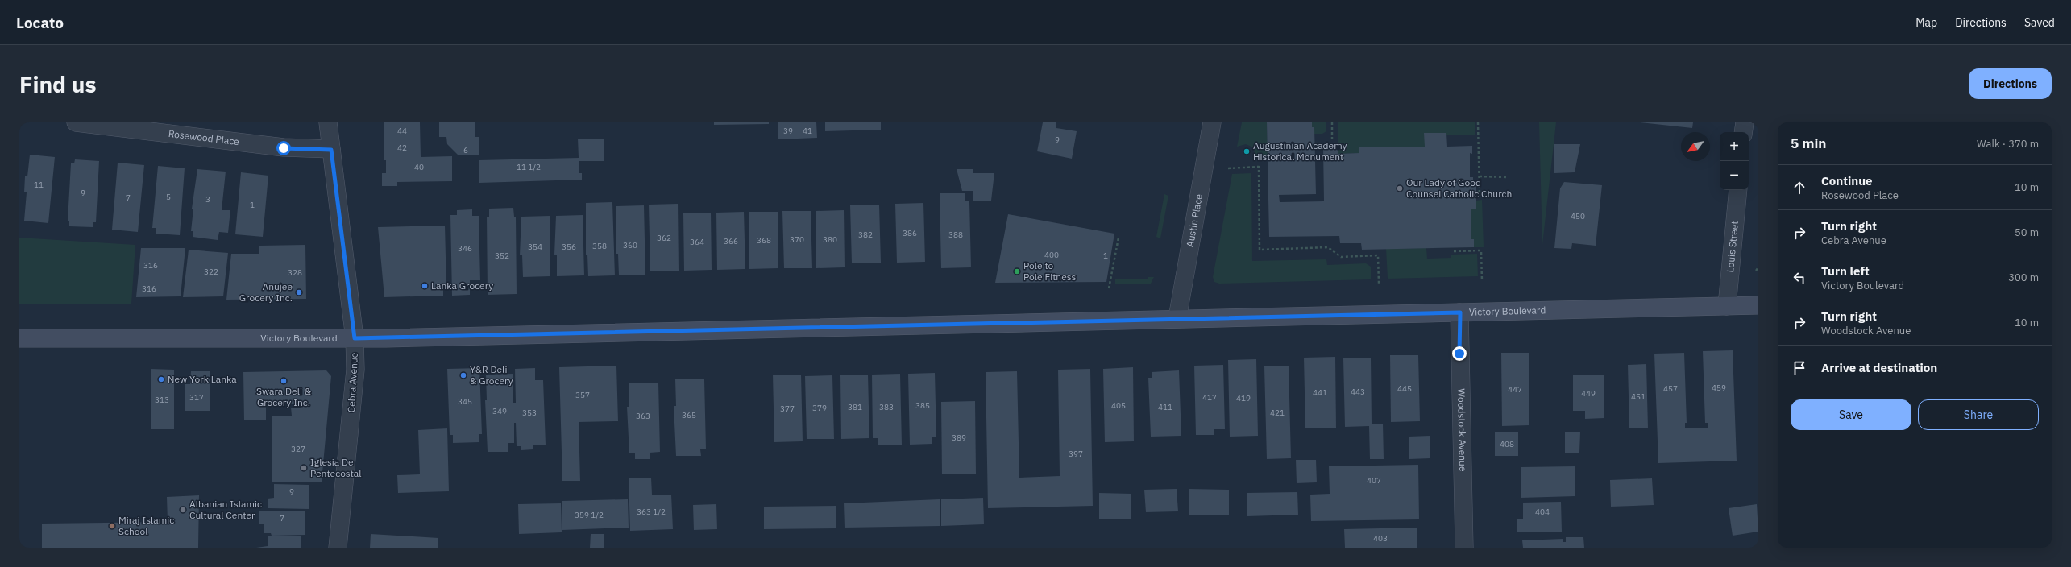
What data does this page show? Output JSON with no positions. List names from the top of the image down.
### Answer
{
  "streets": {
    "main road": ["Victory Boulevard"],
    "street": [
      "Rosewood Place",
      "Austin Place",
      "Louis Street",
      "Cebra Avenue",
      "Woodstock Avenue"
    ]
  },
  "crossings": [
    ["Rosewood Place", "Cebra Avenue"],
    ["Austin Place", "Victory Boulevard"],
    ["Louis Street", "Victory Boulevard"],
    ["Victory Boulevard", "Cebra Avenue"],
    ["Victory Boulevard", "Woodstock Avenue"]
  ],
  "places": [
    "Augustinian Academy Historical Monument",
    "Our Lady of Good Counsel Catholic Church",
    "Pole to Pole Fitness",
    "Lanka Grocery",
    "Anujee Grocery Inc.",
    "Y&R Deli & Grocery",
    "New York Lanka",
    "Swara Deli & Grocery Inc.",
    "Iglesia De Pentecostal",
    "Albanian Islamic Cultural Center",
    "Miraj Islamic School"
  ],
  "house_numbers": [
    "44",
    "39",
    "41",
    "9",
    "42",
    "6",
    "40",
    "11 1/2",
    "11",
    "9",
    "5",
    "7",
    "3",
    "1",
    "450",
    "386",
    "382",
    "388",
    "362",
    "370",
    "380",
    "368",
    "366",
    "364",
    "360",
    "358",
    "354",
    "356",
    "346",
    "400",
    "352",
    "1",
    "316",
    "322",
    "328",
    "316",
    "459",
    "445",
    "457",
    "447",
    "443",
    "441",
    "449",
    "357",
    "451",
    "317",
    "417",
    "419",
    "313",
    "345",
    "385",
    "405",
    "381",
    "383",
    "411",
    "379",
    "377",
    "349",
    "353",
    "421",
    "365",
    "363",
    "389",
    "408",
    "327",
    "397",
    "407",
    "9",
    "363 1/2",
    "404",
    "359 1/2",
    "7",
    "403"
  ],
  "north": "bottom left",
  "page": {
    "header": "Locato",
    "nav": ["Map", "Directions", "Saved"],
    "buttons": [
      "Directions",
      ["Save", "Share"]
    ],
    "title": "Find us",
    "heading": ["5 min", "Walk · 370 m"],
    "map_buttons": ["+", "−"],
    "list": [
      ["Continue", "Rosewood Place", "10 m"],
      ["Turn right", "Cebra Avenue", "50 m"],
      ["Turn left", "Victory Boulevard", "300 m"],
      ["Turn right", "Woodstock Avenue", "10 m"],
      "Arrive at destination"
    ]
  }
}
